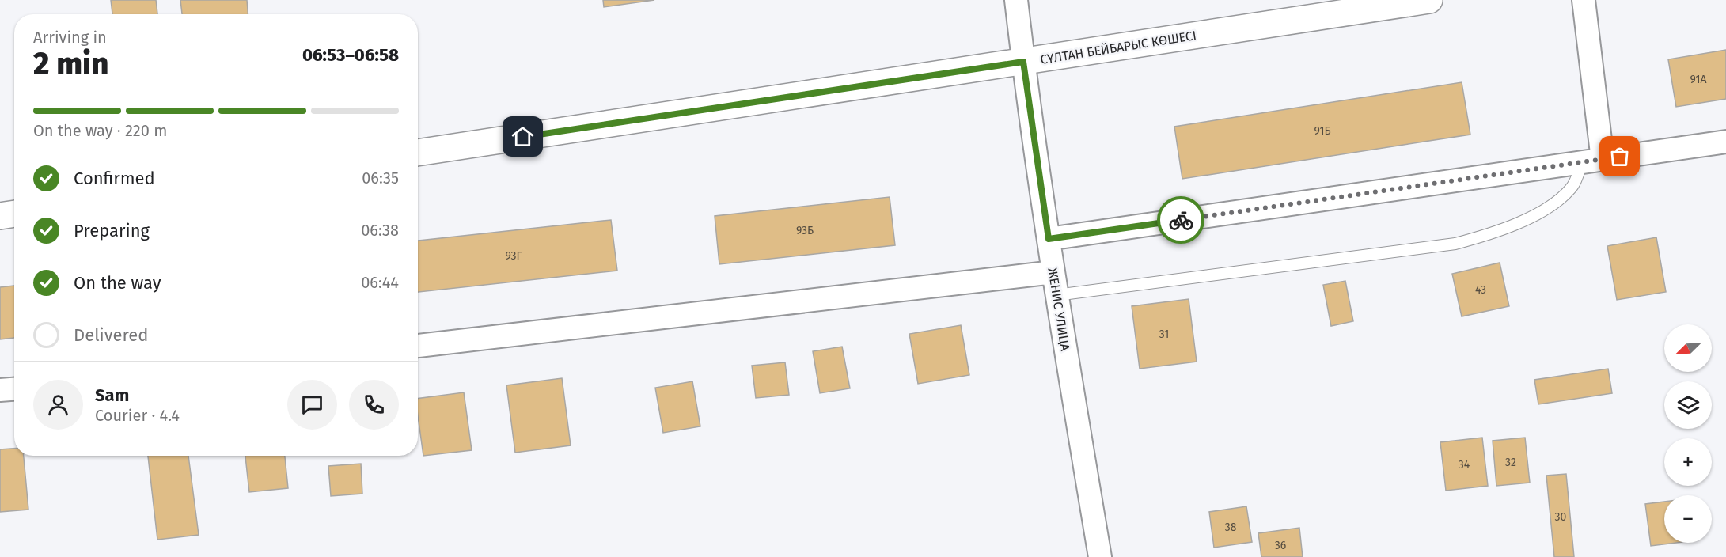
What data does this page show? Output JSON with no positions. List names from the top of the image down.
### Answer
{
  "streets": {
    "main road": ["СҰЛТАН БЕЙБАРЫС КӨШЕСІ"],
    "street": ["ЖЕНИС УЛИЦА"]
  },
  "crossings": [
    ["СҰЛТАН БЕЙБАРЫС КӨШЕСІ", "ЖЕНИС УЛИЦА"]
  ],
  "house_numbers": [
    "91А",
    "91Б",
    "93Б",
    "93Г",
    "43",
    "31",
    "32",
    "34",
    "30",
    "38",
    "36"
  ],
  "north": "bottom left",
  "page": {
    "heading": ["2 min", "Arriving in", "06:53–06:58"],
    "panel": ["Sam", "Courier · 4.4"],
    "bar": "On the way · 220 m",
    "list": [
      ["Confirmed", "06:35"],
      ["Preparing", "06:38"],
      ["On the way", "06:44"],
      "Delivered"
    ],
    "map_buttons": ["+", "−"]
  }
}
